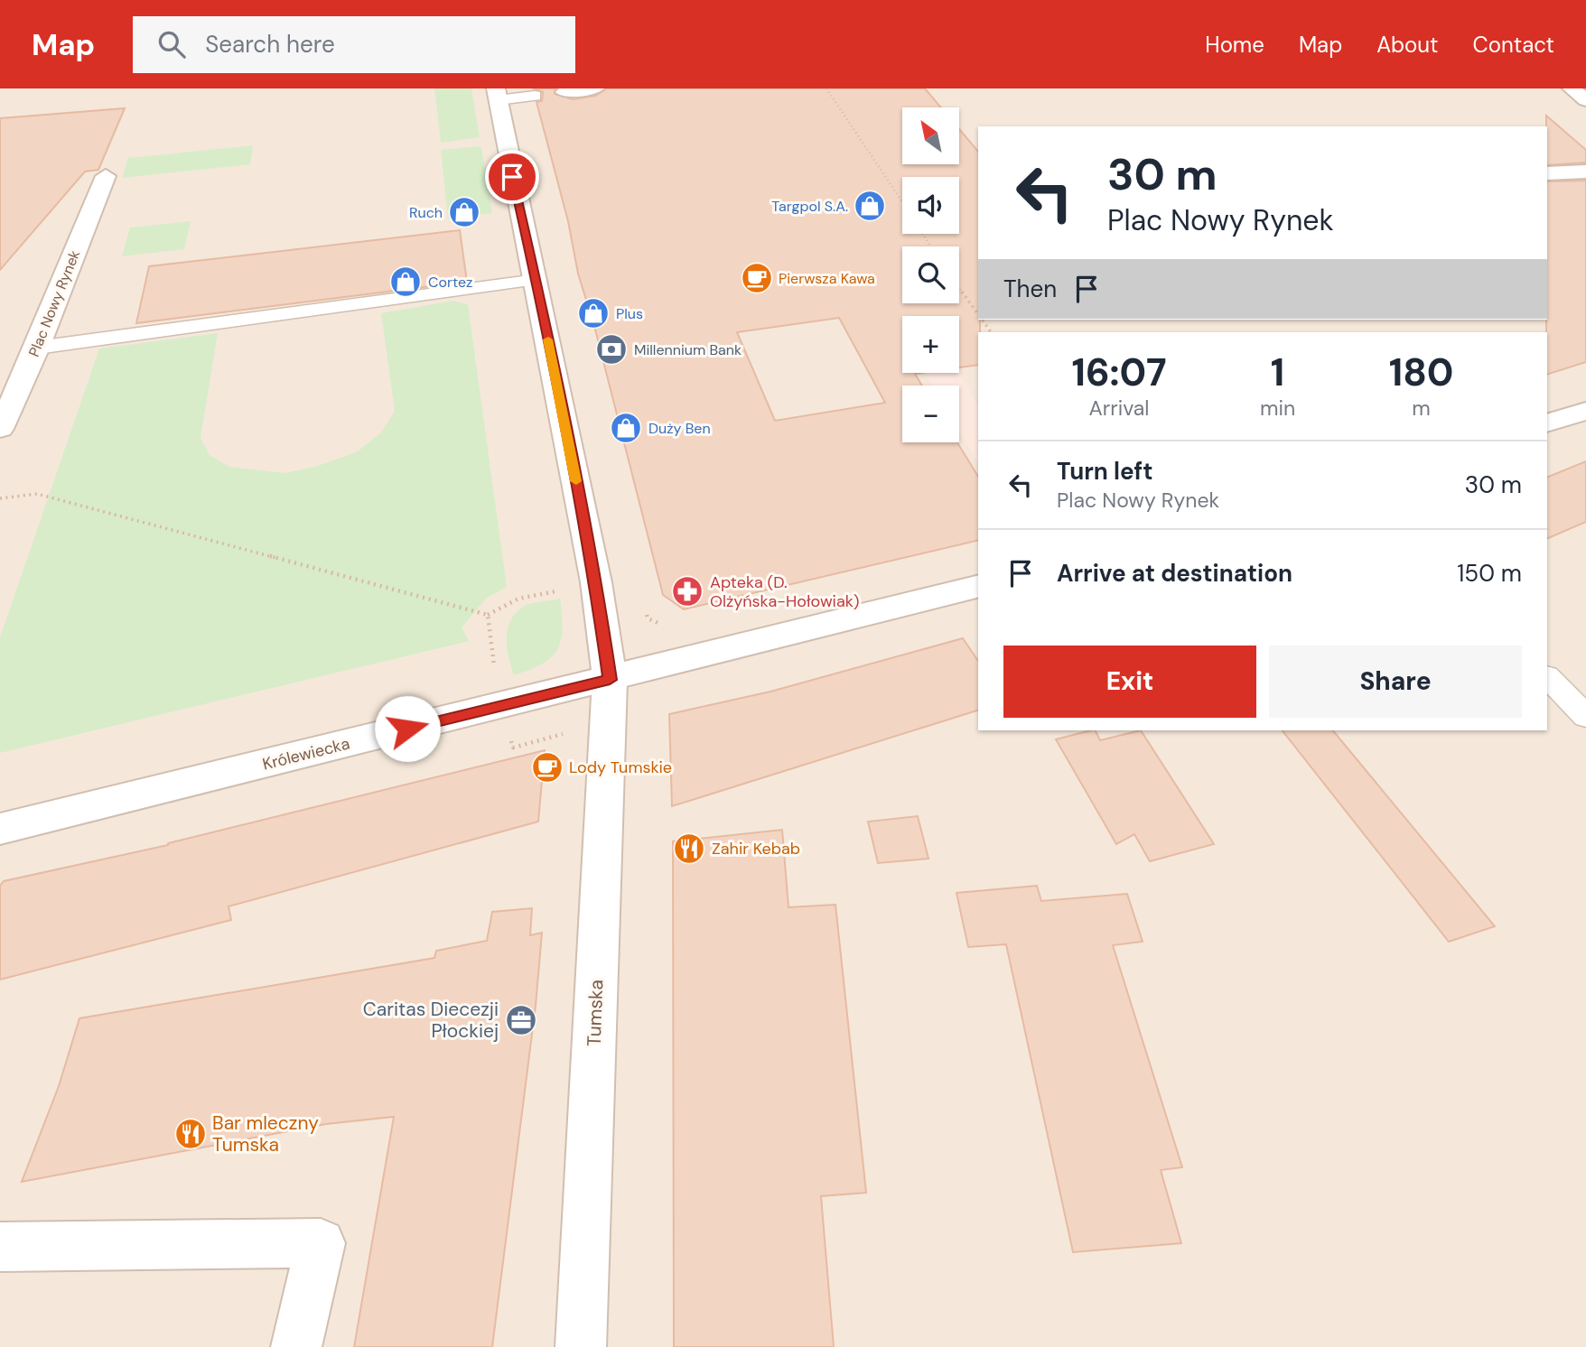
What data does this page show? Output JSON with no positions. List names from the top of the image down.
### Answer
{
  "streets": {
    "street": ["Plac Nowy Rynek", "Królewiecka", "Tumska"]
  },
  "crossings": [
    ["Królewiecka", "Tumska"]
  ],
  "places": {
    "shop": [
      "Targpol S.A.",
      "Ruch",
      "Cortez",
      "Plus",
      "Duży Ben"
    ],
    "cafe": ["Pierwsza Kawa", "Lody Tumskie"],
    "bank": ["Millennium Bank"],
    "pharmacy": ["Apteka (D. Olżyńska-Hołowiak)"],
    "restaurant": ["Zahir Kebab", "Bar mleczny Tumska"],
    "office": ["Caritas Diecezji Płockiej"]
  },
  "north": "top left",
  "page": {
    "header": "Map",
    "search": "Search here",
    "nav": [
      "Home",
      "Map",
      "About",
      "Contact"
    ],
    "map_buttons": ["+", "−"],
    "turn": ["30 m", "Plac Nowy Rynek"],
    "then": "Then",
    "eta": [
      "16:07",
      "Arrival",
      "1",
      "min",
      "180",
      "m"
    ],
    "list": [
      {
        "name": "Turn left",
        "note": "Plac Nowy Rynek",
        "value": "30 m"
      },
      {
        "name": "Arrive at destination",
        "value": "150 m"
      }
    ],
    "buttons": ["Exit", "Share"]
  }
}
